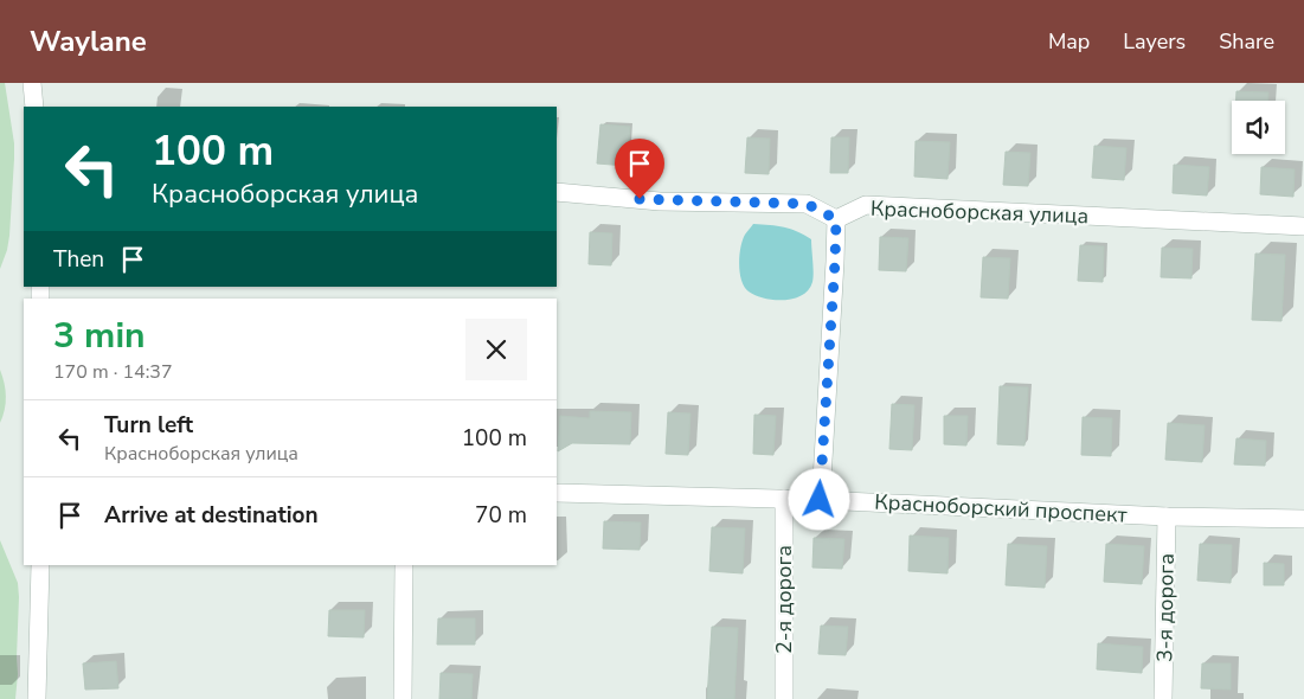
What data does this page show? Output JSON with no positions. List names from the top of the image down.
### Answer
{
  "streets": {
    "street": [
      "Красноборская улица",
      "Красноборский проспект",
      "2-я дорога",
      "3-я дорога"
    ]
  },
  "crossings": [
    ["Красноборский проспект", "2-я дорога"],
    ["Красноборский проспект", "3-я дорога"]
  ],
  "page": {
    "header": "Waylane",
    "nav": ["Map", "Layers", "Share"],
    "turn": ["100 m", "Красноборская улица"],
    "then": "Then",
    "heading": ["3 min", "170 m · 14:37"],
    "list": [
      {
        "name": "Turn left",
        "note": "Красноборская улица",
        "value": "100 m"
      },
      {
        "name": "Arrive at destination",
        "value": "70 m"
      }
    ]
  }
}
